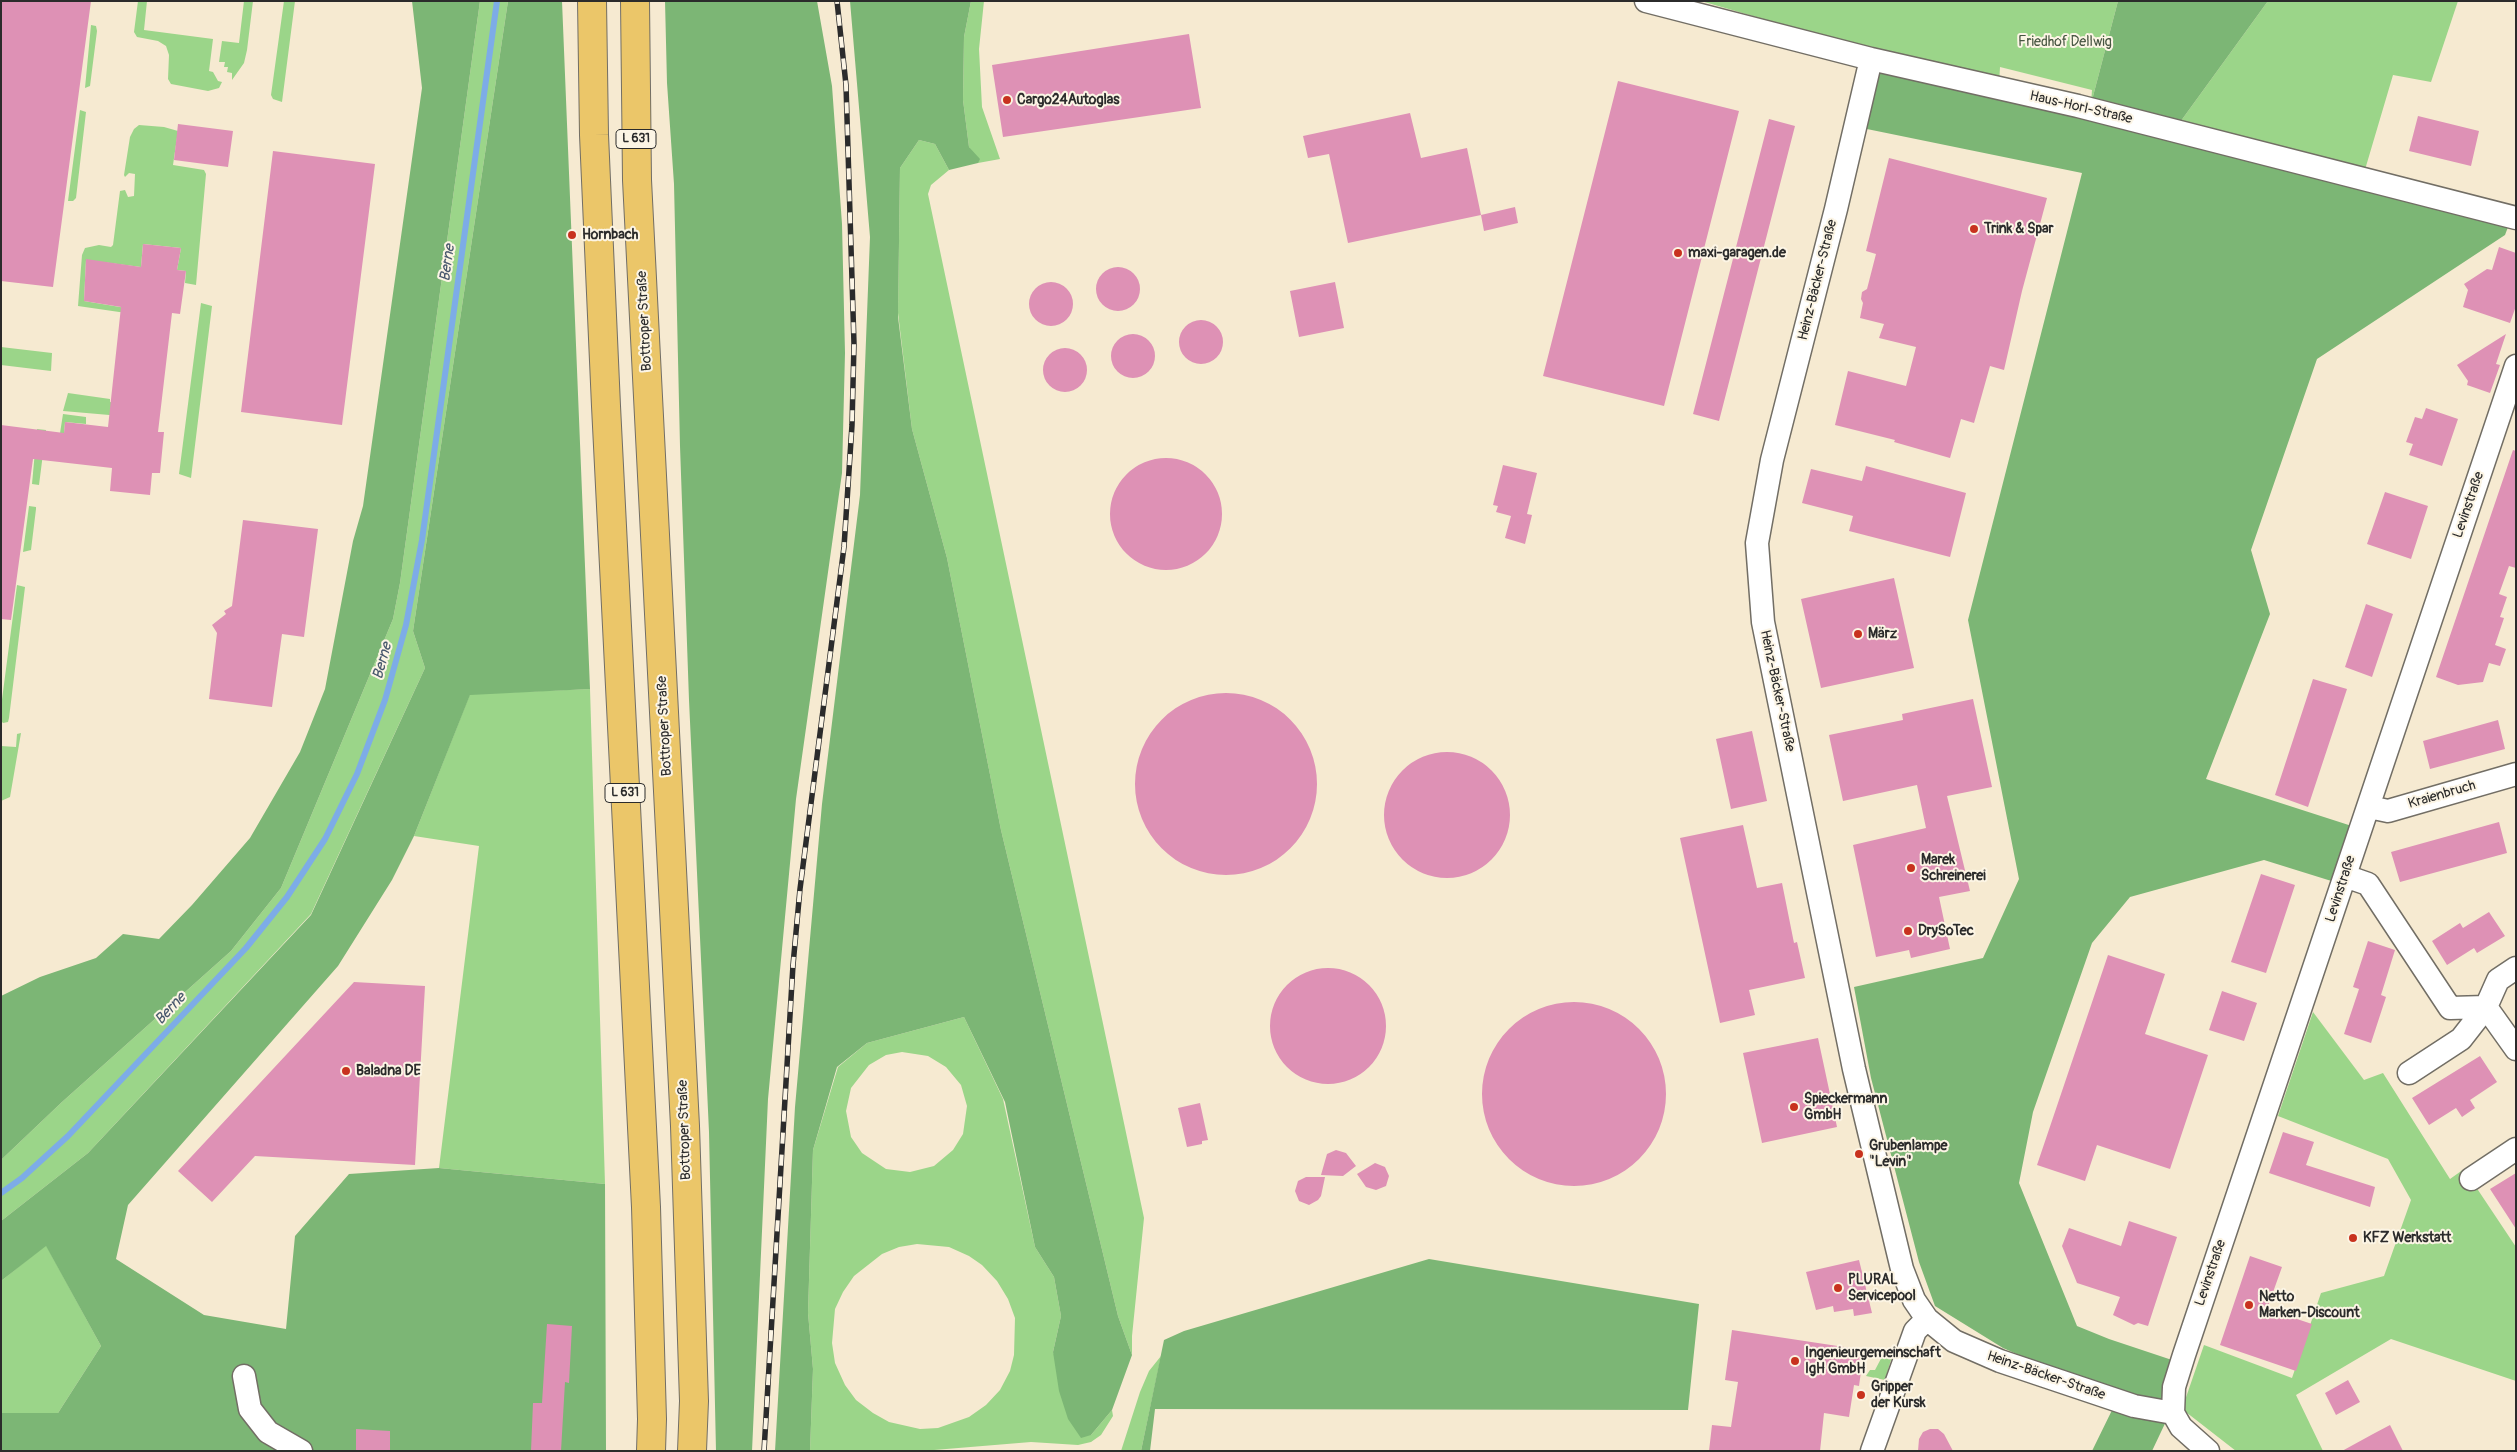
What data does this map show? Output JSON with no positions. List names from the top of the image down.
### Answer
{
  "streets": {
    "main road": ["L 631", "Bottroper Straße"],
    "street": [
      "Haus-Horl-Straße",
      "Heinz-Bäcker-Straße",
      "Levinstraße",
      "Kraienbruch"
    ]
  },
  "crossings": [
    ["Haus-Horl-Straße", "Heinz-Bäcker-Straße"],
    ["Heinz-Bäcker-Straße", "Levinstraße"],
    ["Levinstraße", "Kraienbruch"]
  ],
  "water": ["Berne"],
  "parks": ["Friedhof Dellwig"],
  "places": [
    "Cargo24Autoglas",
    "Trink & Spar",
    "Hornbach",
    "maxi-garagen.de",
    "März",
    "Marek Schreinerei",
    "DrySoTec",
    "Baladna DE",
    "Spieckermann GmbH",
    "Grubenlampe \"Levin\"",
    "KFZ Werkstatt",
    "PLURAL Servicepool",
    "Netto Marken-Discount",
    "Ingenieurgemeinschaft IgH GmbH",
    "Gripper der Kursk"
  ]
}
